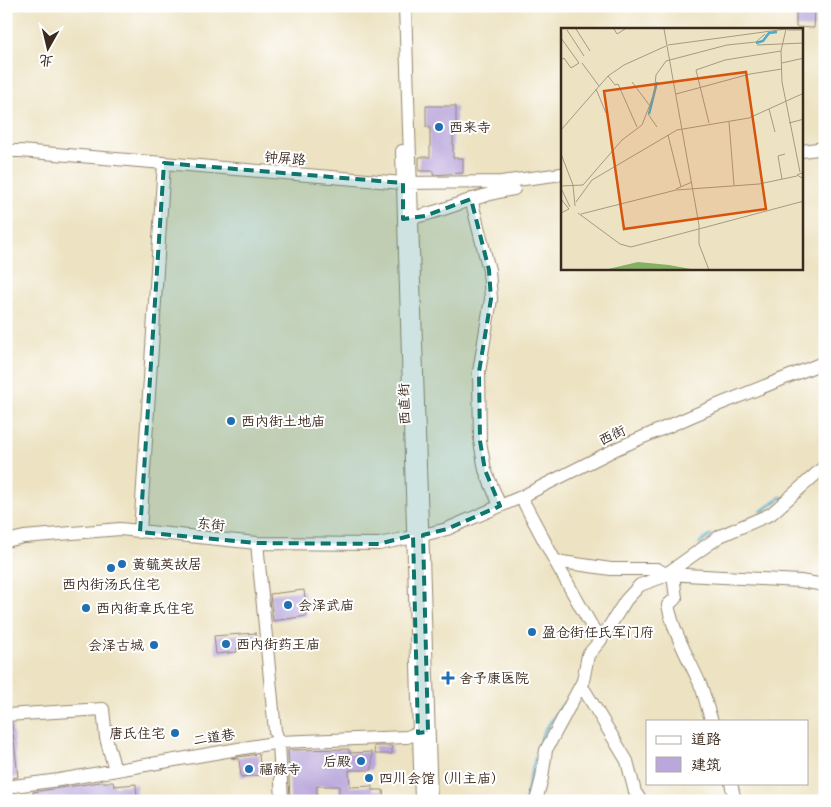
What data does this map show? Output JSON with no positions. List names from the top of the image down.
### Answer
{
  "streets": {
    "street": [
      "钟屏路",
      "西直街",
      "西街",
      "东街",
      "二道巷"
    ]
  },
  "crossings": [
    ["钟屏路", "西直街"],
    ["西直街", "西街"],
    ["西直街", "东街"],
    ["西直街", "二道巷"],
    ["西街", "东街"]
  ],
  "places": {
    "other": [
      "西来寺",
      "西内街土地庙",
      "黄毓英故居",
      "西内街汤氏住宅",
      "会泽武庙",
      "西内街章氏住宅",
      "盈仓街任氏军门府",
      "西内街药王庙",
      "会泽古城",
      "唐氏住宅",
      "后殿",
      "福禄寺",
      "四川会馆（川主庙）"
    ],
    "health": ["舍予康医院"]
  },
  "legend": ["道路", "建筑"],
  "north": "bottom"
}
